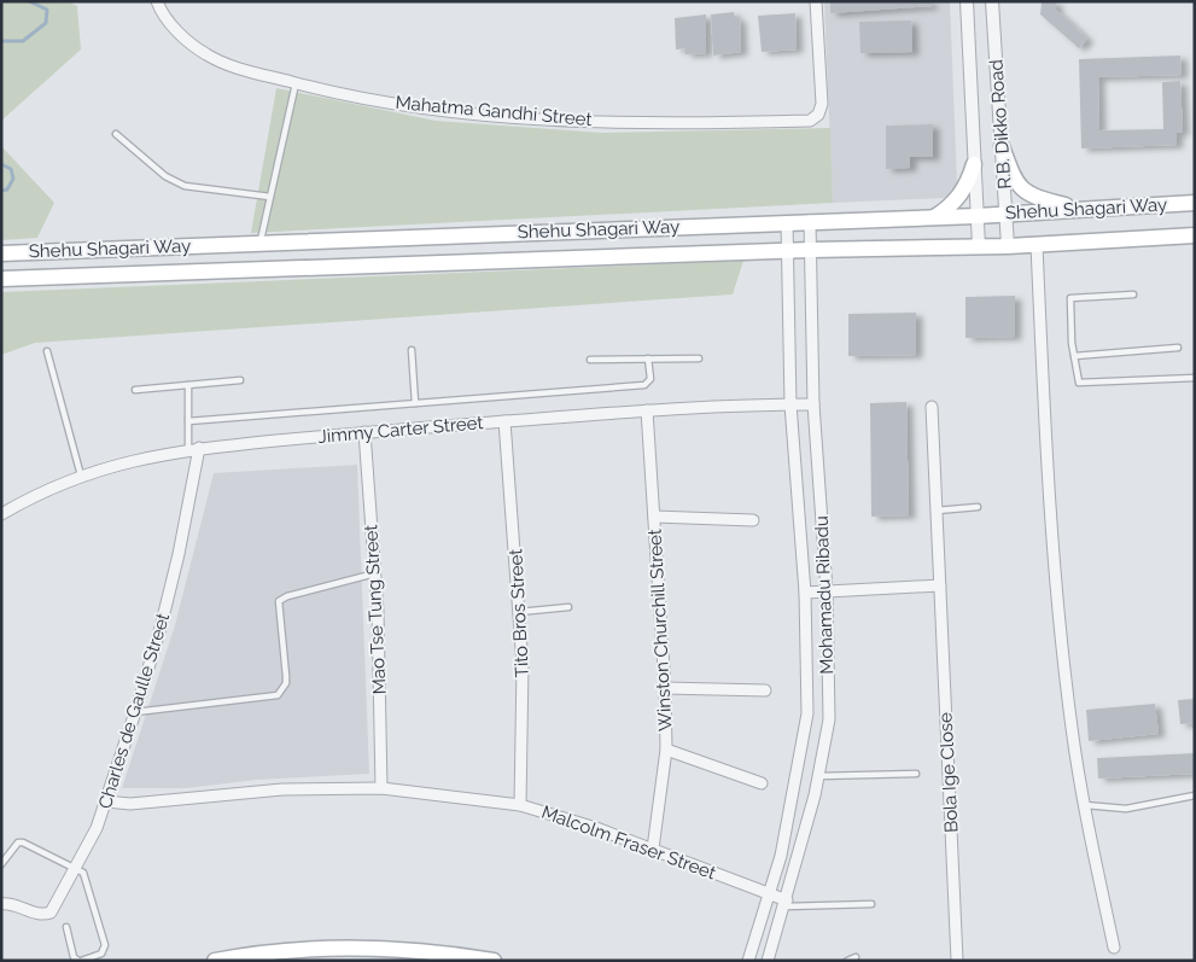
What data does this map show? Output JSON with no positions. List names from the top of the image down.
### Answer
{
  "streets": {
    "main road": ["Shehu Shagari Way"],
    "street": [
      "Mahatma Gandhi Street",
      "R.B. Dikko Road",
      "Jimmy Carter Street",
      "Mohamadu Ribadu",
      "Mao Tse Tung Street",
      "Tito Bros Street",
      "Winston Churchill Street",
      "Charles de Gaulle Street",
      "Bola Ige Close",
      "Malcolm Fraser Street"
    ]
  },
  "crossings": [
    ["R.B. Dikko Road", "Shehu Shagari Way"],
    ["Shehu Shagari Way", "Mohamadu Ribadu"],
    ["Jimmy Carter Street", "Mohamadu Ribadu"],
    ["Jimmy Carter Street", "Mao Tse Tung Street"],
    ["Jimmy Carter Street", "Tito Bros Street"],
    ["Jimmy Carter Street", "Winston Churchill Street"],
    ["Jimmy Carter Street", "Charles de Gaulle Street"],
    ["Mohamadu Ribadu", "Malcolm Fraser Street"],
    ["Mao Tse Tung Street", "Malcolm Fraser Street"],
    ["Tito Bros Street", "Malcolm Fraser Street"],
    ["Winston Churchill Street", "Malcolm Fraser Street"],
    ["Charles de Gaulle Street", "Malcolm Fraser Street"]
  ]
}
